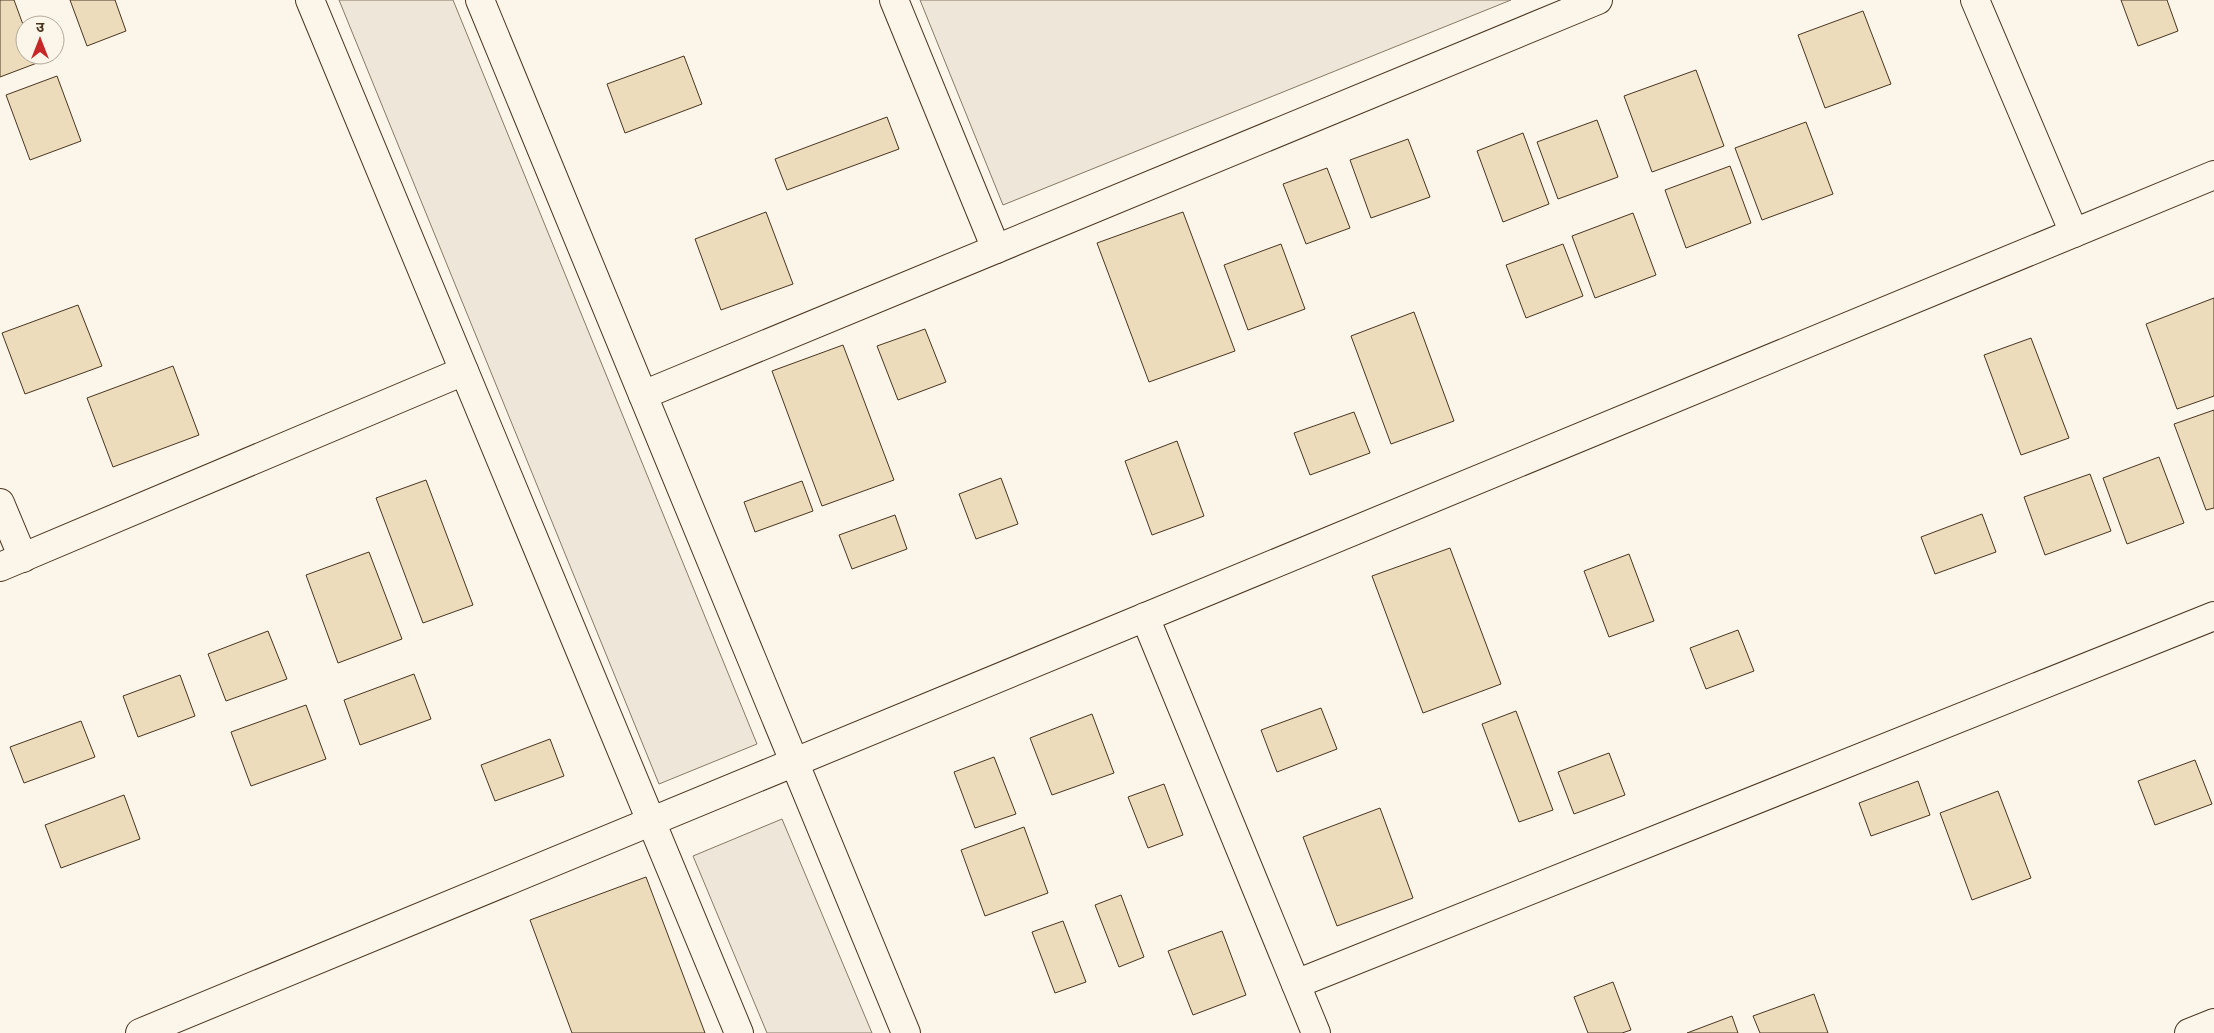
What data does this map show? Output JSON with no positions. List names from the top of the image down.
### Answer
{
  "north": "top"
}
